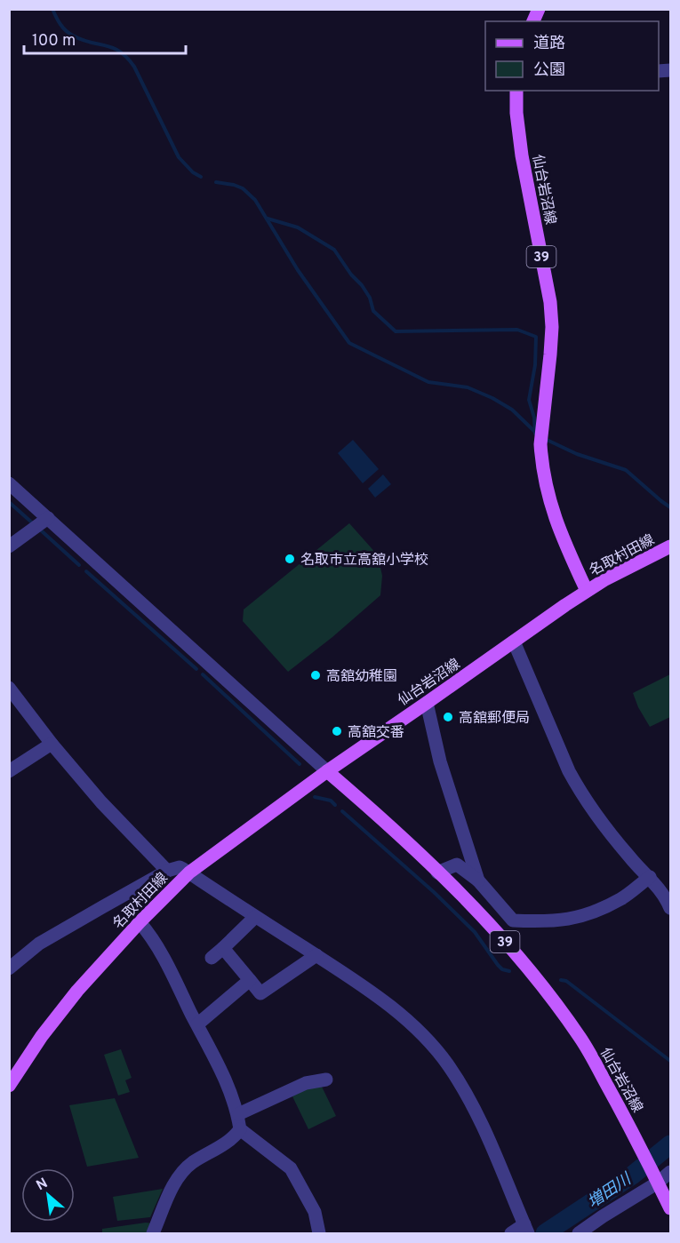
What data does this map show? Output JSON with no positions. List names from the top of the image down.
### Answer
{
  "streets": {
    "main road": ["仙台岩沼線", "39", "名取村田線"]
  },
  "crossings": [
    ["仙台岩沼線", "名取村田線"]
  ],
  "water": ["増田川"],
  "places": [
    "名取市立高舘小学校",
    "高舘幼稚園",
    "高舘郵便局",
    "高舘交番"
  ],
  "legend": ["道路", "公園"],
  "scale_bar": "100 m",
  "north": "top left"
}
